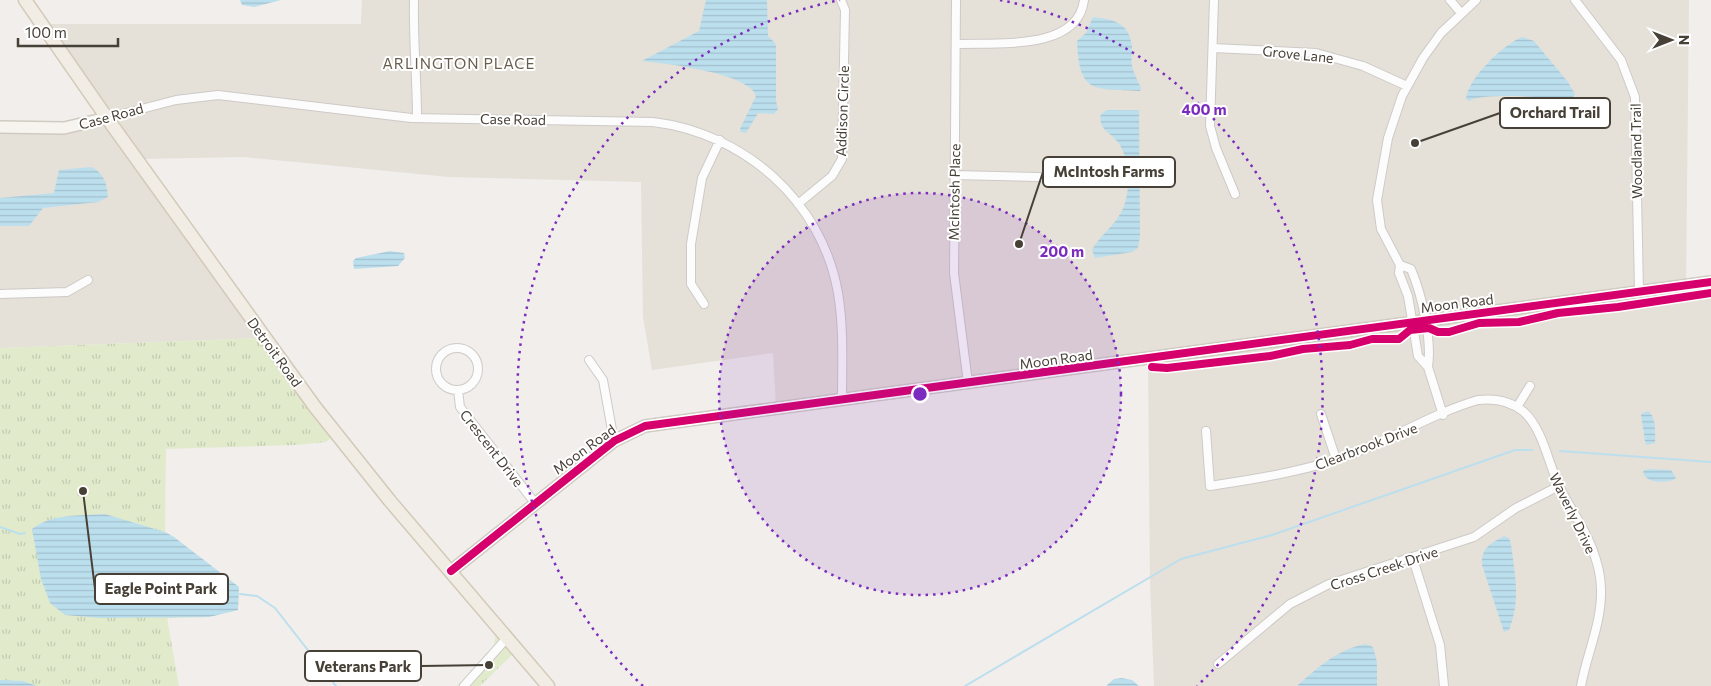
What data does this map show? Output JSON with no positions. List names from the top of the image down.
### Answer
{
  "streets": {
    "main road": ["Detroit Road"],
    "street": [
      "Grove Lane",
      "Addison Circle",
      "Case Road",
      "Woodland Trail",
      "McIntosh Place",
      "Moon Road",
      "Clearbrook Drive",
      "Crescent Drive",
      "Waverly Drive",
      "Cross Creek Drive"
    ]
  },
  "crossings": [
    ["Addison Circle", "Case Road"],
    ["Case Road", "Moon Road"],
    ["Case Road", "Detroit Road"],
    ["Woodland Trail", "Moon Road"],
    ["McIntosh Place", "Moon Road"],
    ["Moon Road", "Detroit Road"],
    ["Moon Road", "Crescent Drive"],
    ["Clearbrook Drive", "Waverly Drive"],
    ["Waverly Drive", "Cross Creek Drive"]
  ],
  "districts": ["ARLINGTON PLACE"],
  "places": [
    "Orchard Trail",
    "McIntosh Farms",
    "Eagle Point Park",
    "Veterans Park"
  ],
  "scale_bar": "100 m",
  "north": "right",
  "rings": ["400 m", "200 m"]
}
